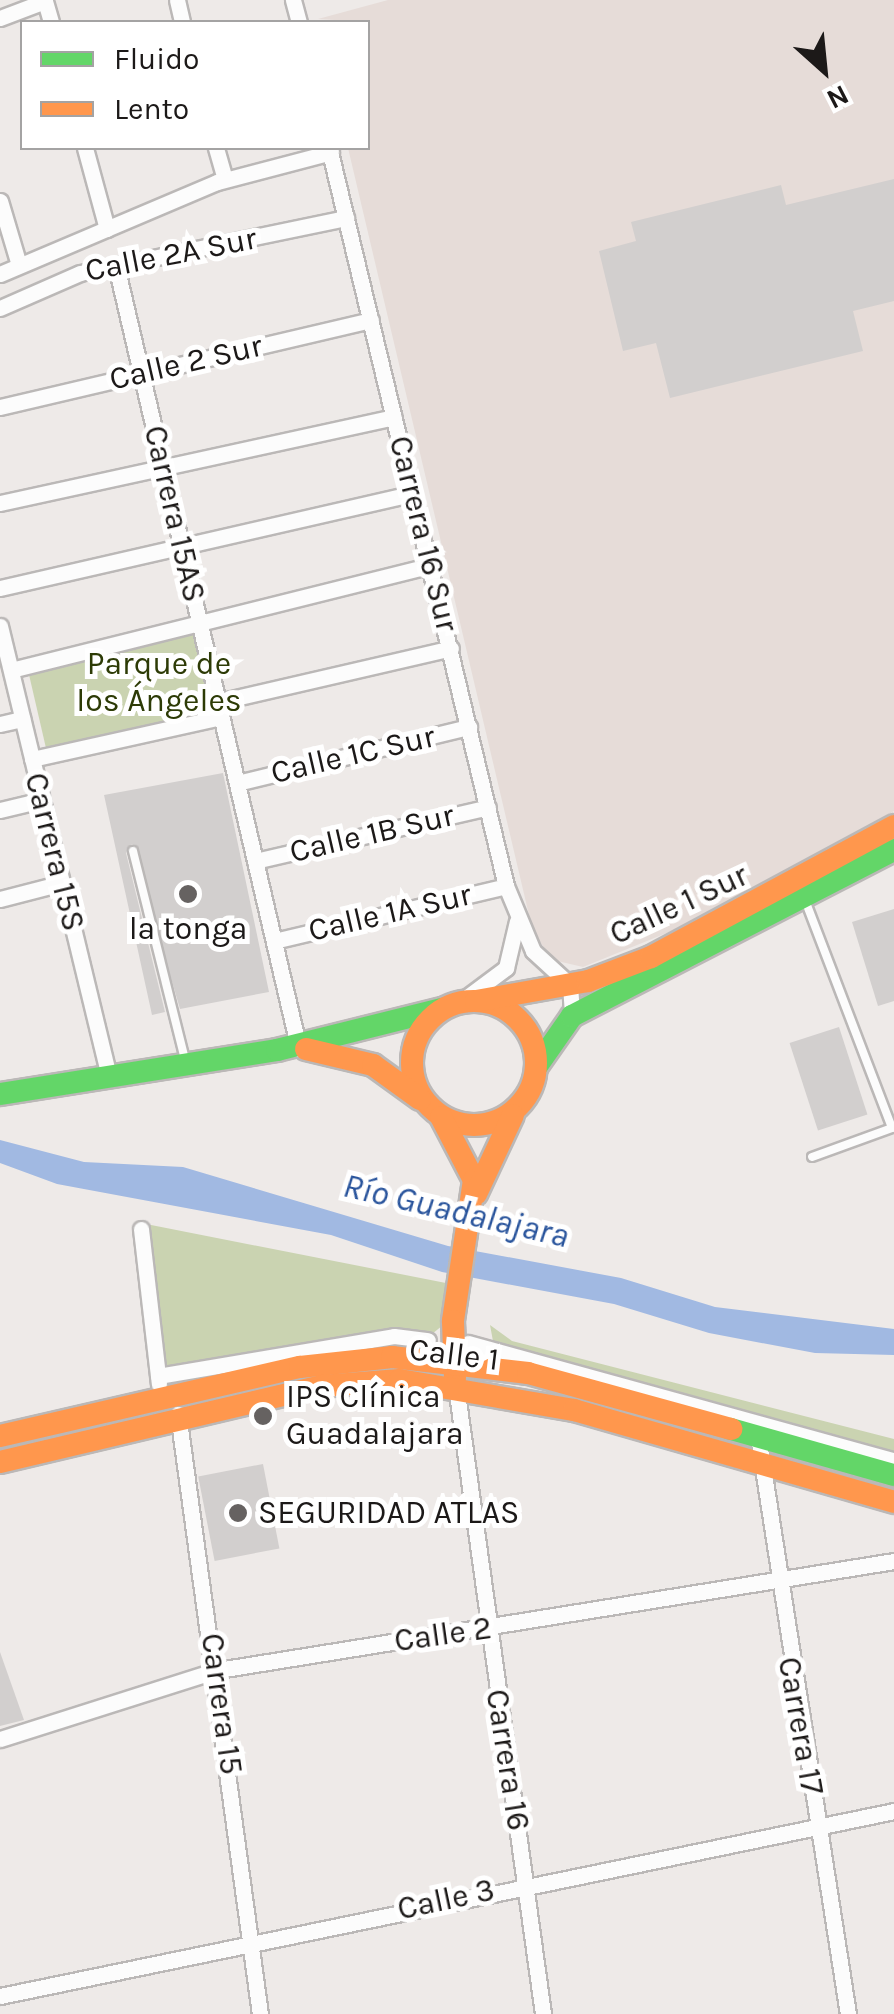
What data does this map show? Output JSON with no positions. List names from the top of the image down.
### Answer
{
  "streets": {
    "main road": ["Calle 1 Sur", "Calle 1"],
    "street": [
      "Calle 2A Sur",
      "Calle 2 Sur",
      "Carrera 15AS",
      "Carrera 16 Sur",
      "Calle 1C Sur",
      "Calle 1B Sur",
      "Carrera 15S",
      "Calle 1A Sur",
      "Calle 2",
      "Carrera 15",
      "Carrera 17",
      "Carrera 16",
      "Calle 3"
    ]
  },
  "crossings": [
    ["Calle 2A Sur", "Carrera 15AS"],
    ["Calle 2A Sur", "Carrera 16 Sur"],
    ["Calle 2 Sur", "Carrera 15AS"],
    ["Calle 2 Sur", "Carrera 16 Sur"],
    ["Carrera 15AS", "Calle 1C Sur"],
    ["Carrera 15AS", "Calle 1B Sur"],
    ["Carrera 15AS", "Calle 1 Sur"],
    ["Carrera 15AS", "Calle 1A Sur"],
    ["Carrera 16 Sur", "Calle 1C Sur"],
    ["Carrera 16 Sur", "Calle 1B Sur"],
    ["Carrera 16 Sur", "Calle 1 Sur"],
    ["Carrera 16 Sur", "Calle 1A Sur"],
    ["Carrera 15S", "Calle 1 Sur"],
    ["Calle 1", "Carrera 15"],
    ["Calle 1", "Carrera 17"],
    ["Calle 1", "Carrera 16"],
    ["Calle 2", "Carrera 15"],
    ["Calle 2", "Carrera 17"],
    ["Calle 2", "Carrera 16"],
    ["Carrera 15", "Calle 3"],
    ["Carrera 17", "Calle 3"],
    ["Carrera 16", "Calle 3"]
  ],
  "water": ["Río Guadalajara"],
  "parks": ["Parque de los Ángeles"],
  "places": ["la tonga", "IPS Clínica Guadalajara", "SEGURIDAD ATLAS"],
  "legend": ["Fluido", "Lento"],
  "north": "bottom right"
}
